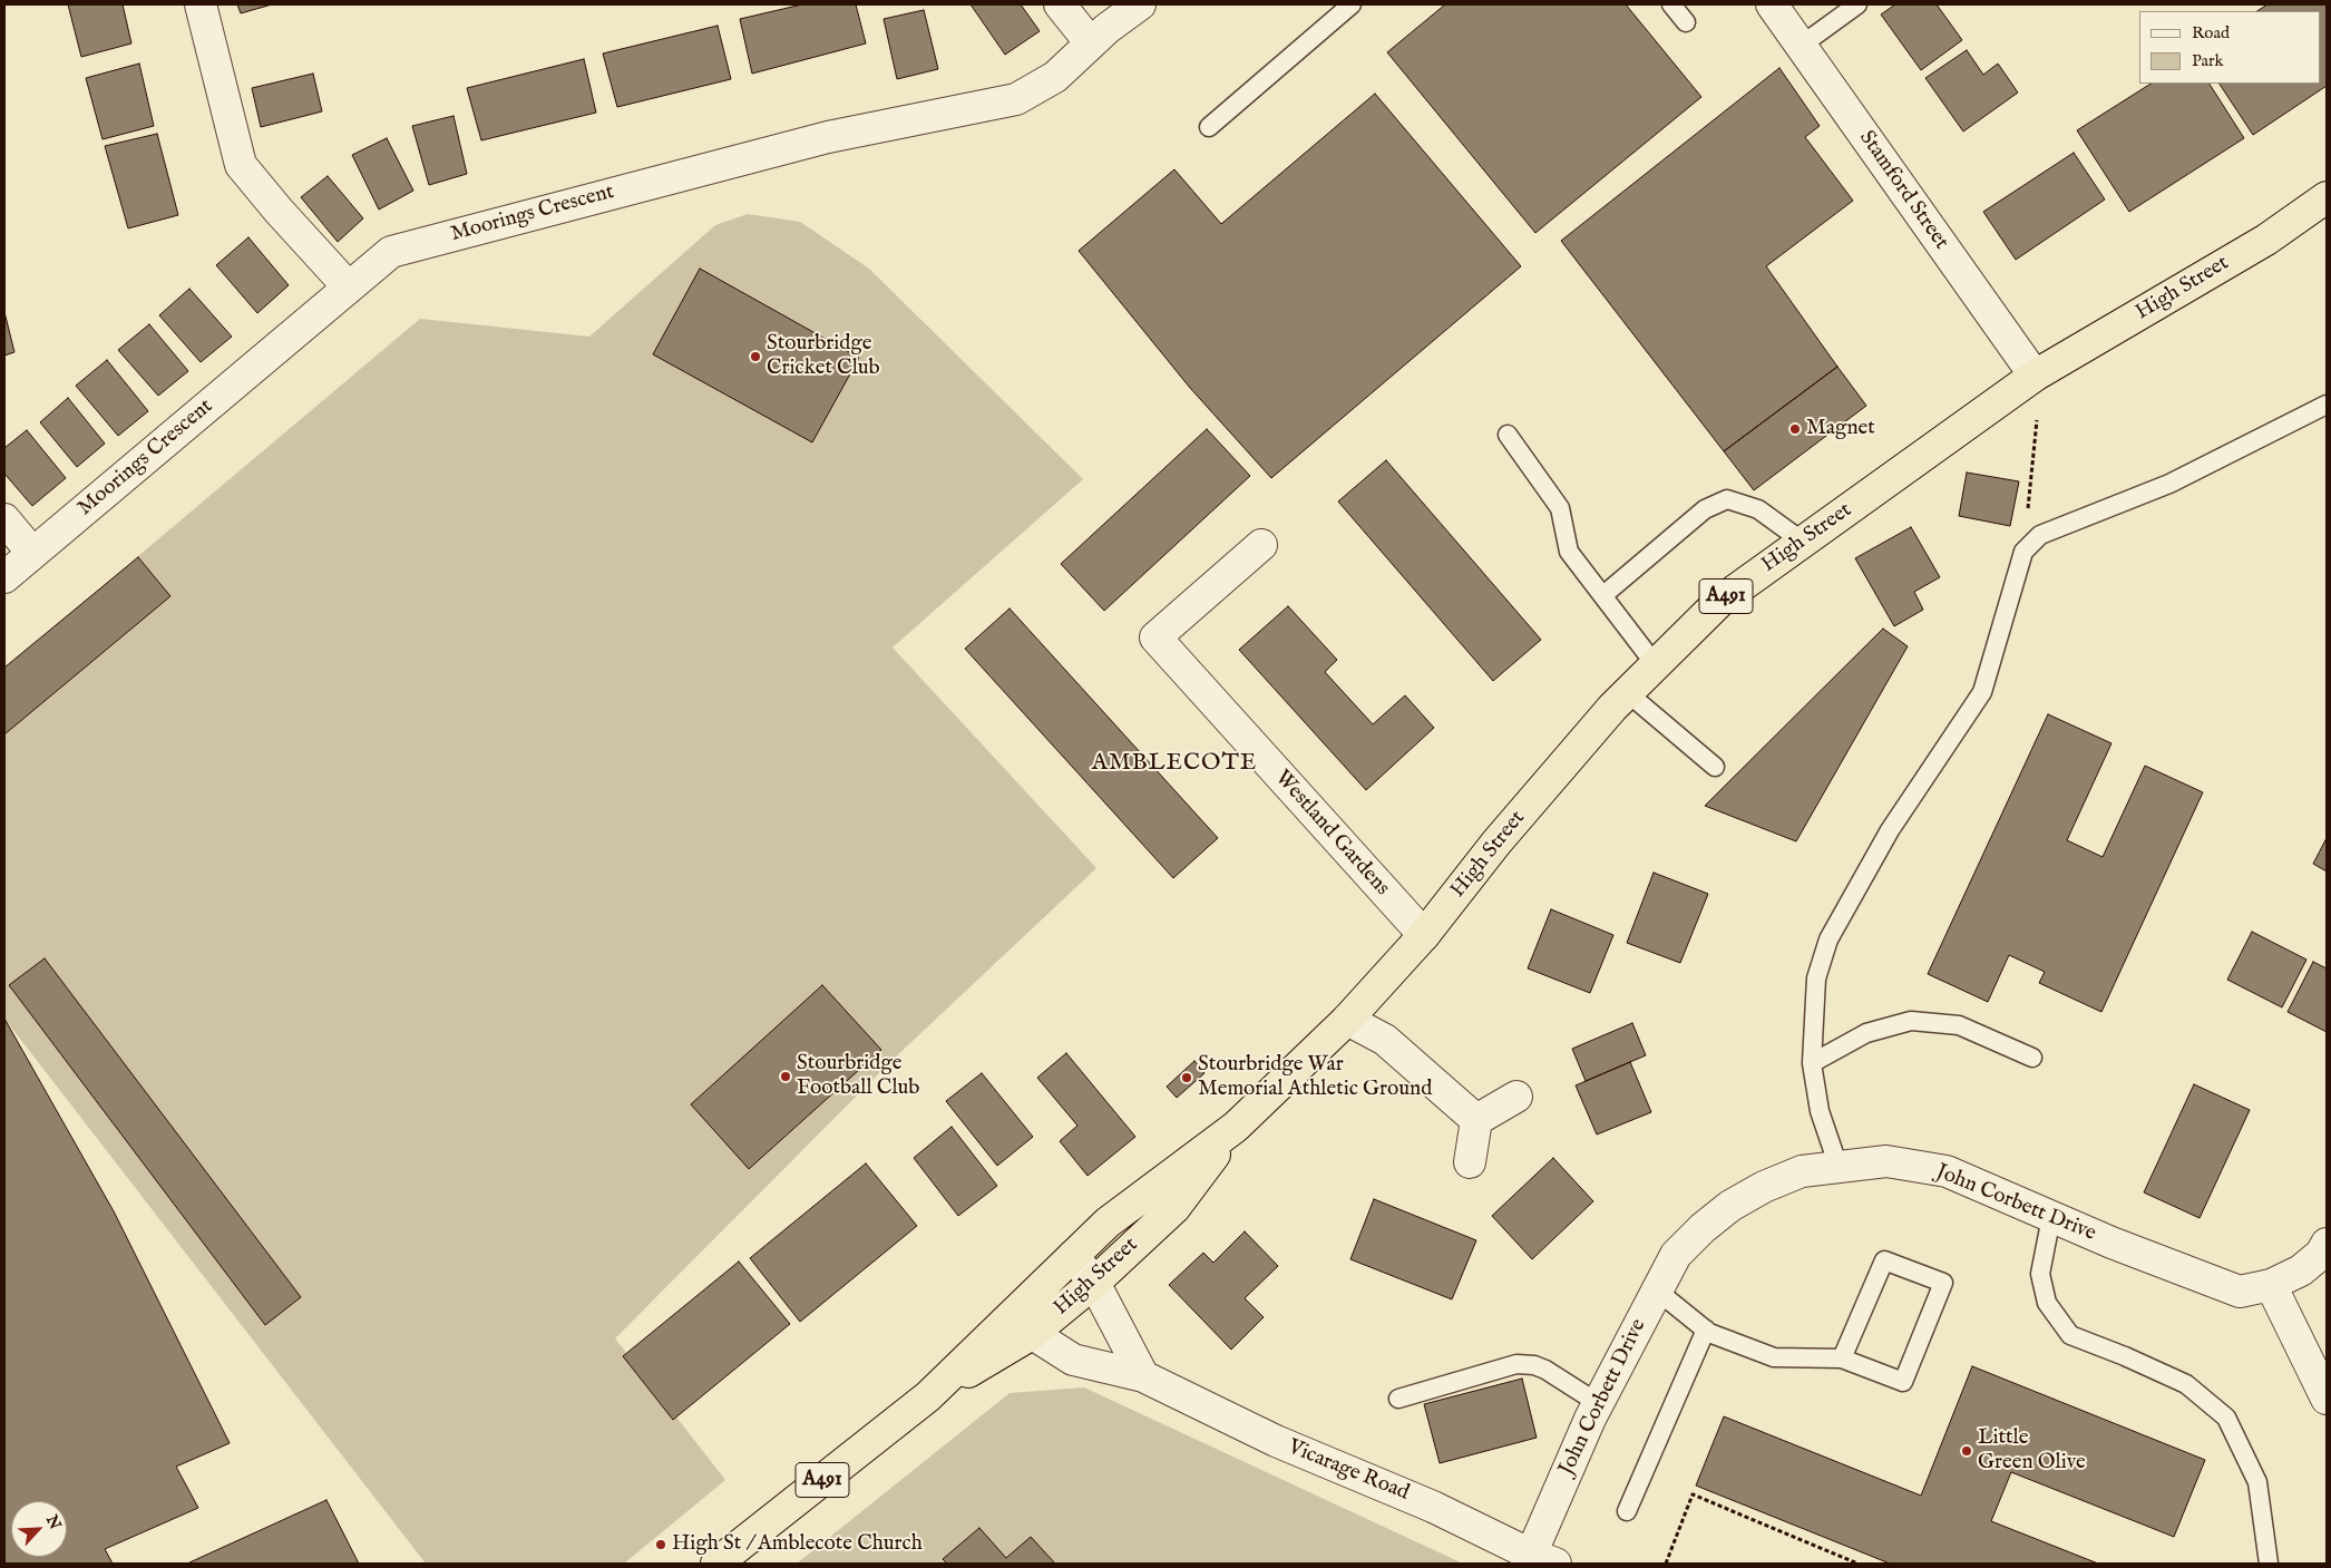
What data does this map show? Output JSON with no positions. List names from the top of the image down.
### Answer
{
  "streets": {
    "highway": ["High Street", "A491"],
    "street": [
      "Stamford Street",
      "Moorings Crescent",
      "Westland Gardens",
      "John Corbett Drive",
      "Vicarage Road"
    ]
  },
  "crossings": [
    ["Stamford Street", "High Street"],
    ["High Street", "Westland Gardens"],
    ["High Street", "Vicarage Road"],
    ["John Corbett Drive", "Vicarage Road"]
  ],
  "districts": ["AMBLECOTE"],
  "places": [
    "Stourbridge Cricket Club",
    "Magnet",
    "Stourbridge Football Club",
    "Stourbridge War Memorial Athletic Ground",
    "Little Green Olive",
    "High St / Amblecote Church"
  ],
  "legend": ["Road", "Park"],
  "north": "top right"
}
